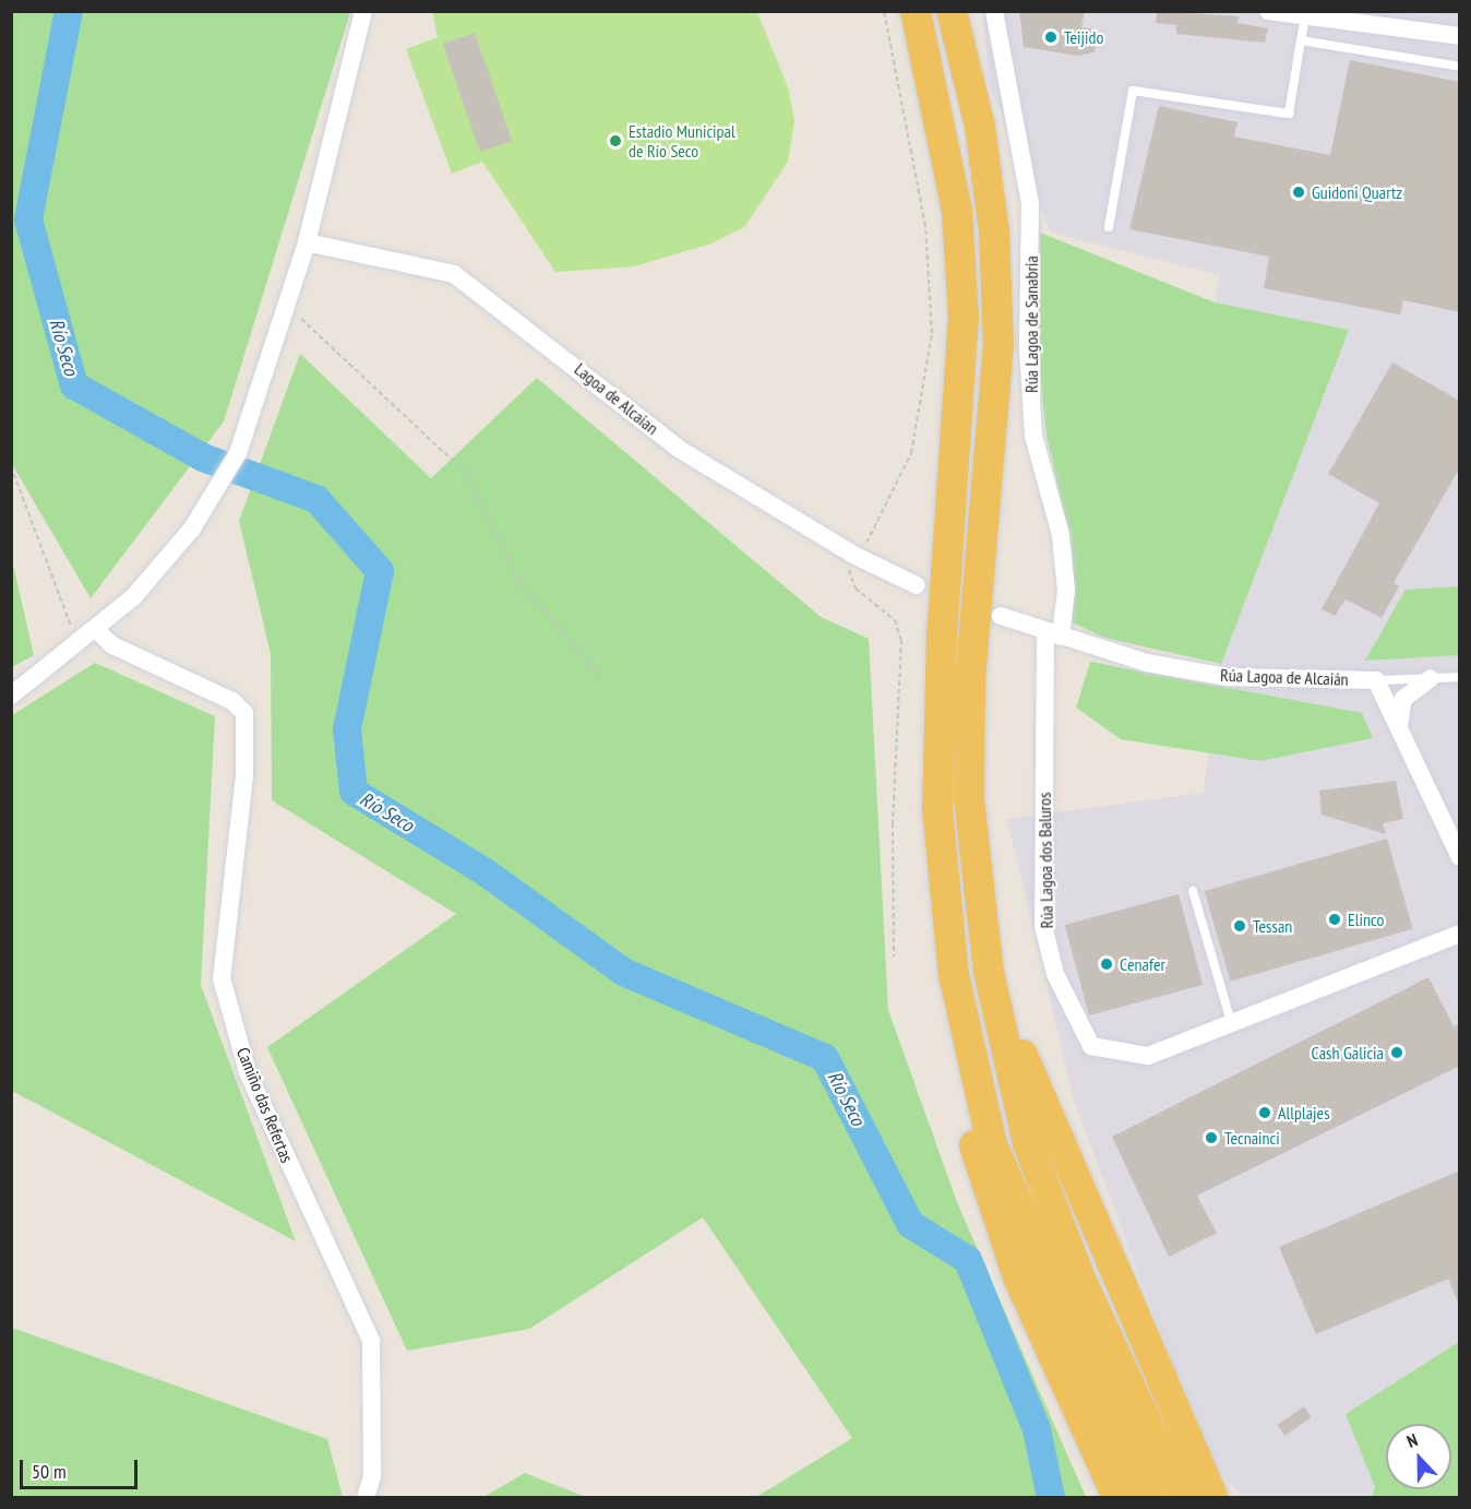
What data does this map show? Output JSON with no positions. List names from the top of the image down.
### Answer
{
  "streets": {
    "street": [
      "Rúa Lagoa de Sanabria",
      "Lagoa de Alcaian",
      "Rúa Lagoa de Alcaián",
      "Rúa Lagoa dos Baluros",
      "Camiño das Refertas"
    ]
  },
  "crossings": [
    ["Rúa Lagoa de Sanabria", "Rúa Lagoa de Alcaián"],
    ["Rúa Lagoa de Sanabria", "Rúa Lagoa dos Baluros"],
    ["Rúa Lagoa de Alcaián", "Rúa Lagoa dos Baluros"]
  ],
  "water": ["Río Seco"],
  "places": [
    "Teijido",
    "Estadio Municipal de Río Seco",
    "Guidoni Quartz",
    "Elinco",
    "Tessan",
    "Cenafer",
    "Cash Galicia",
    "Allplajes",
    "Tecnainci"
  ],
  "scale_bar": "50 m",
  "north": "top"
}
